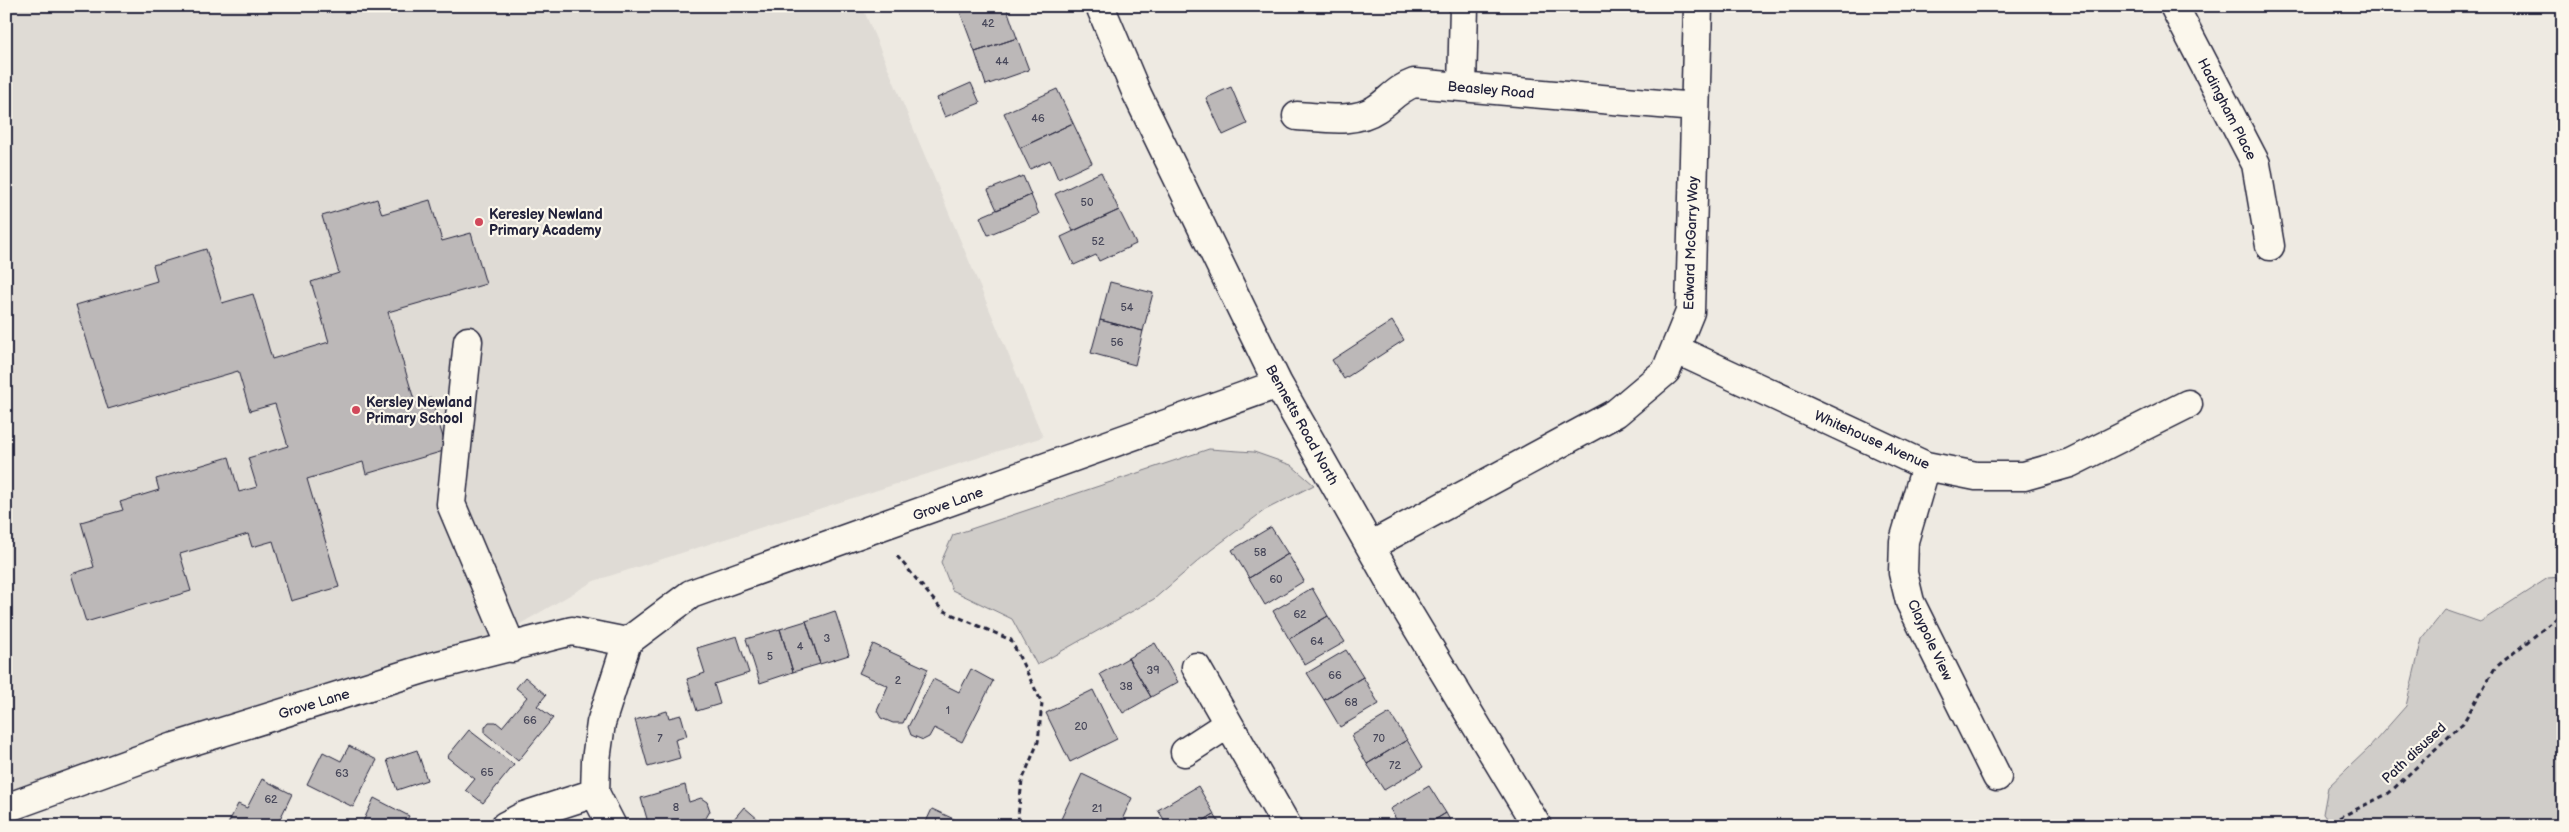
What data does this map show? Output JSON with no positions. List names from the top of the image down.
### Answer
{
  "streets": {
    "street": [
      "Beasley Road",
      "Hadingham Place",
      "Edward McGarry Way",
      "Bennetts Road North",
      "Whitehouse Avenue",
      "Grove Lane",
      "Claypole View"
    ],
    "path": ["Path disused"]
  },
  "crossings": [
    ["Beasley Road", "Edward McGarry Way"],
    ["Edward McGarry Way", "Bennetts Road North"],
    ["Edward McGarry Way", "Whitehouse Avenue"],
    ["Bennetts Road North", "Grove Lane"],
    ["Whitehouse Avenue", "Claypole View"]
  ],
  "places": ["Keresley Newland Primary Academy", "Kersley Newland Primary School"],
  "house_numbers": [
    "42",
    "44",
    "46",
    "50",
    "52",
    "54",
    "56",
    "58",
    "60",
    "62",
    "3",
    "64",
    "4",
    "5",
    "39",
    "66",
    "2",
    "38",
    "68",
    "1",
    "66",
    "20",
    "7",
    "70",
    "72",
    "65",
    "63",
    "62",
    "8",
    "21"
  ]
}
